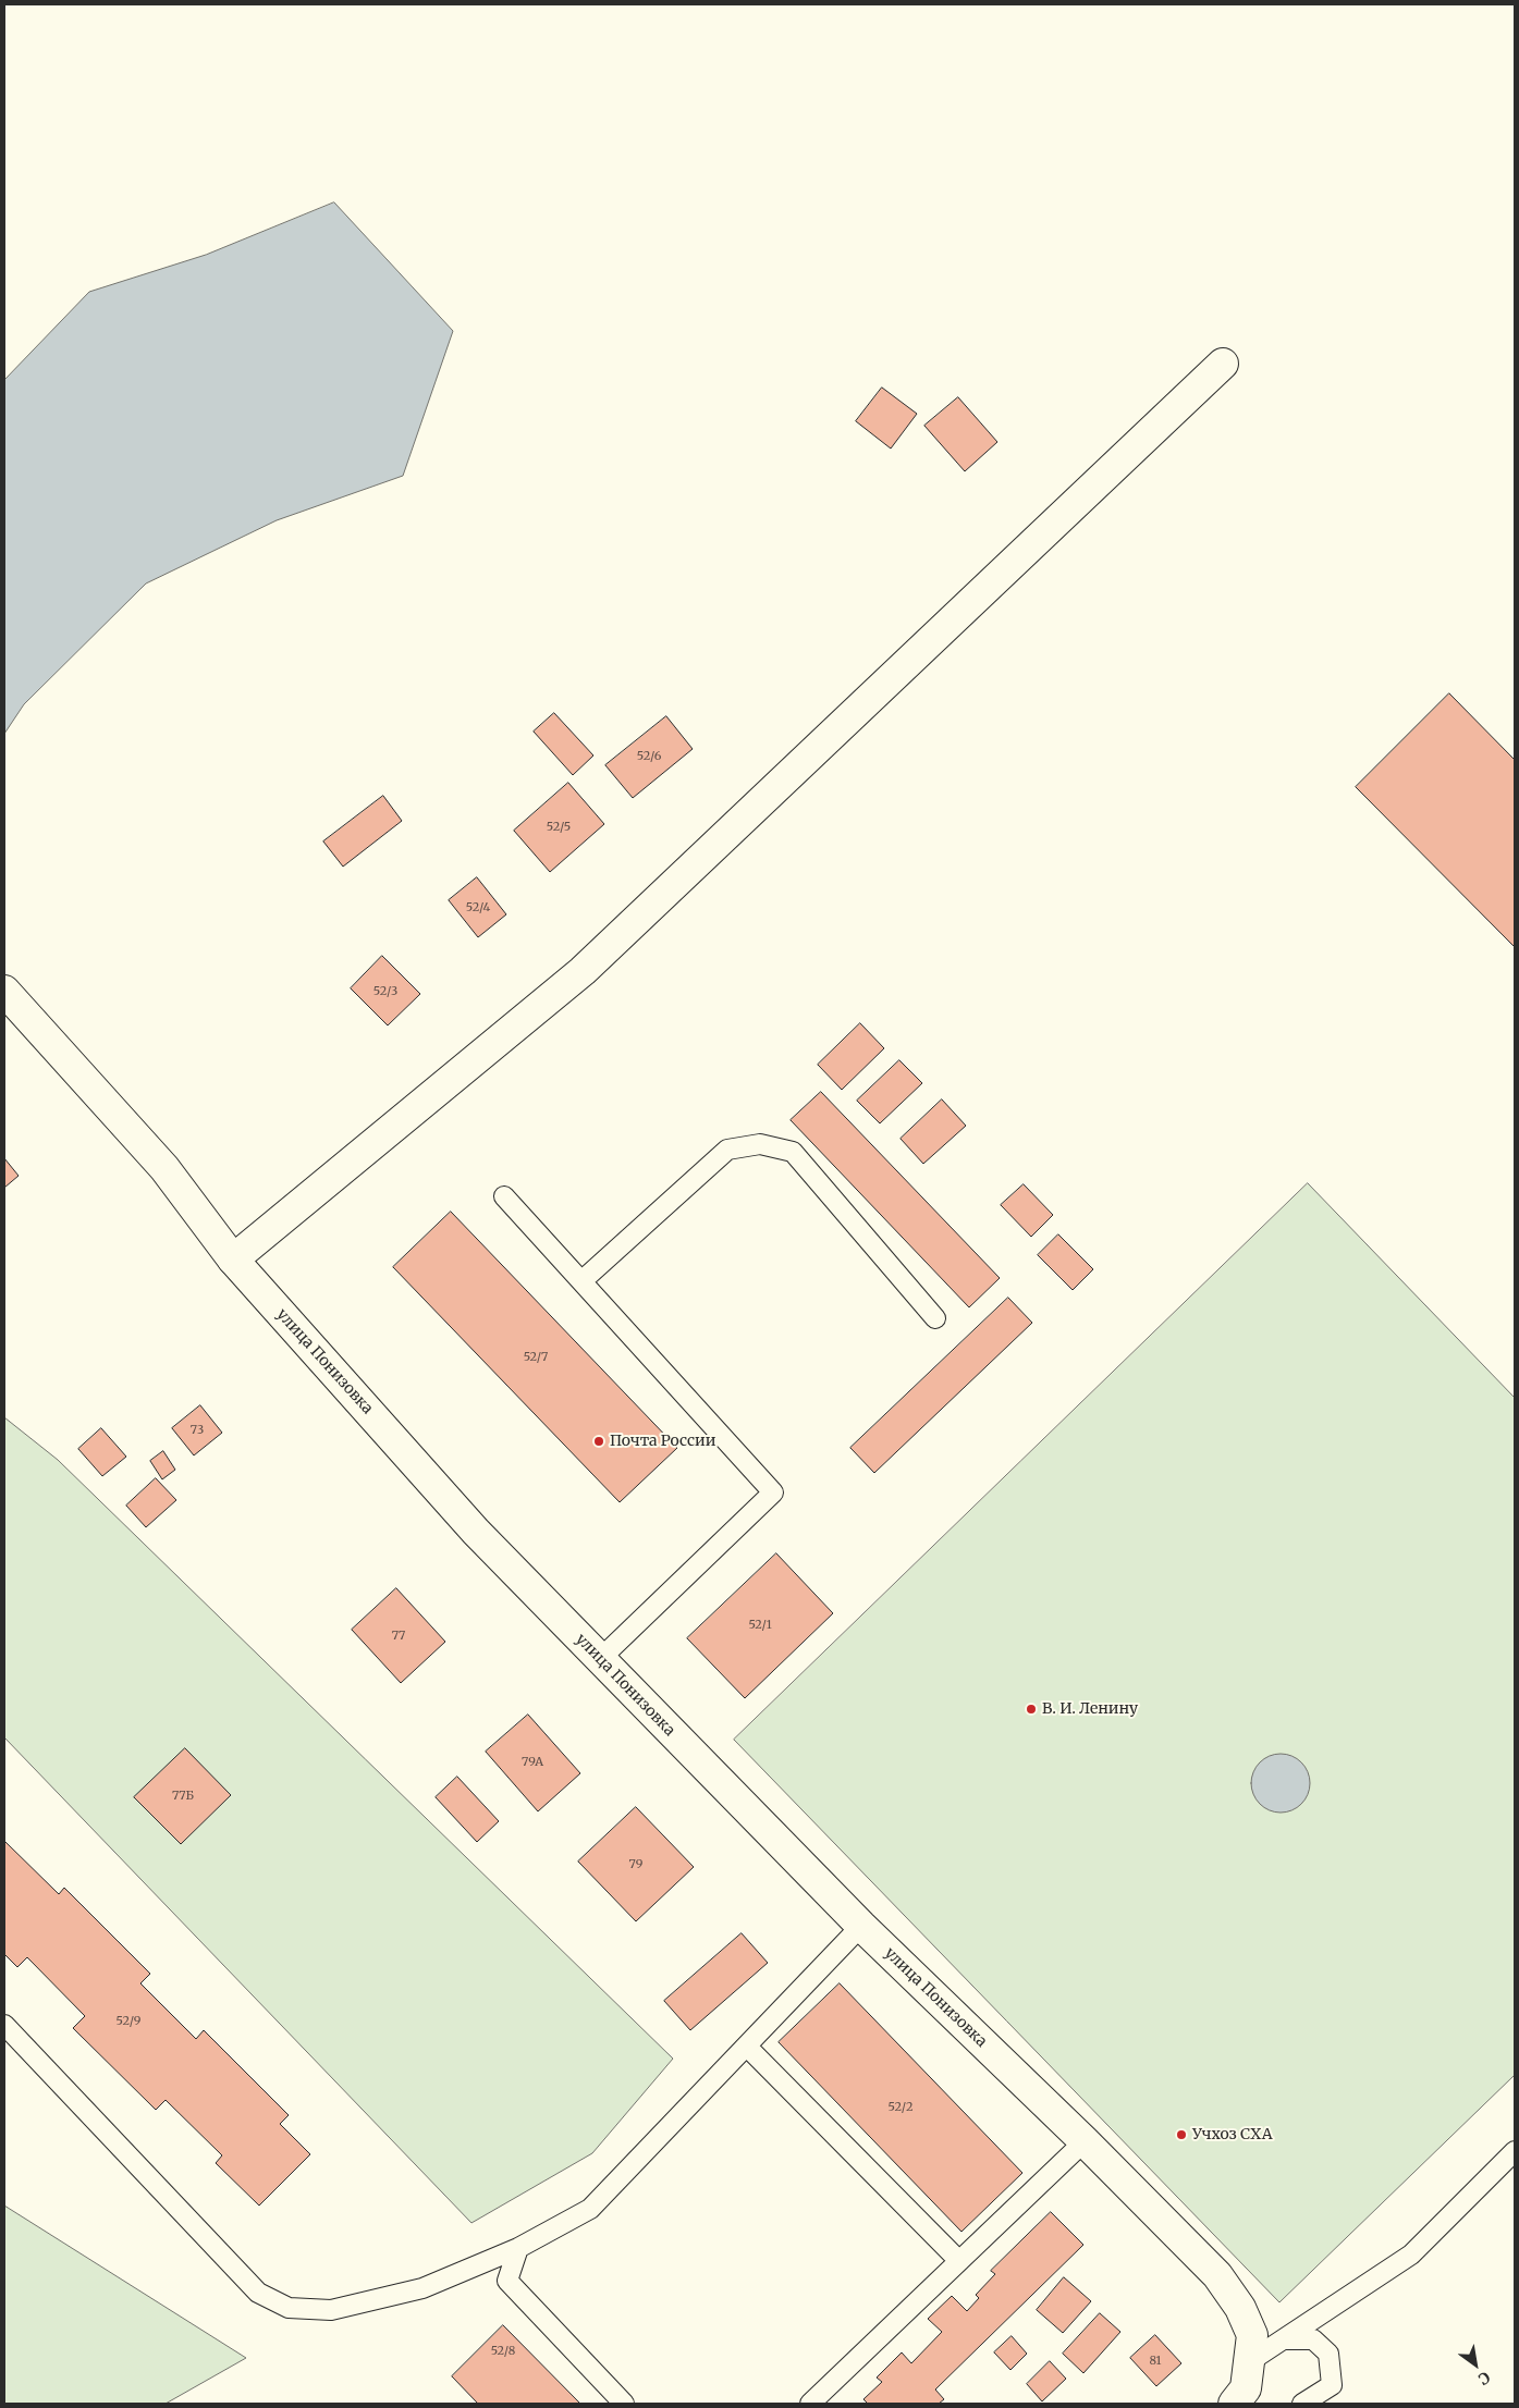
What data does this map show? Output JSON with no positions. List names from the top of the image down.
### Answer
{
  "streets": {
    "main road": ["улица Понизовка"]
  },
  "places": ["Почта России", "В. И. Ленину", "Учхоз СХА"],
  "house_numbers": [
    "52/6",
    "52/5",
    "52/4",
    "52/3",
    "52/7",
    "73",
    "52/1",
    "77",
    "79А",
    "77Б",
    "79",
    "52/9",
    "52/2",
    "52/8",
    "81"
  ],
  "north": "bottom right"
}
